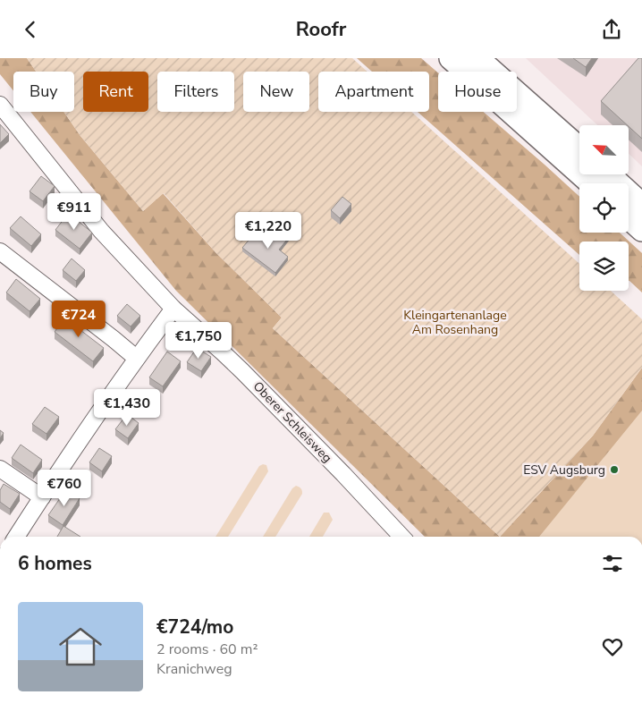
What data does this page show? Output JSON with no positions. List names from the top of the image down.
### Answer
{
  "streets": {
    "street": ["Oberer Schleisweg"]
  },
  "parks": ["Kleingartenanlage Am Rosenhang"],
  "places": ["ESV Augsburg"],
  "north": "top left",
  "page": {
    "header": "Roofr",
    "chip": [
      "Buy",
      "Rent",
      "Filters",
      "New",
      "Apartment",
      "House"
    ],
    "price": [
      "€911",
      "€1,220",
      "€724",
      "€1,750",
      "€1,430",
      "€760"
    ],
    "heading": "6 homes",
    "list": [
      {
        "name": "€724/mo",
        "note": "2 rooms · 60 m² · Kranichweg"
      }
    ]
  }
}
